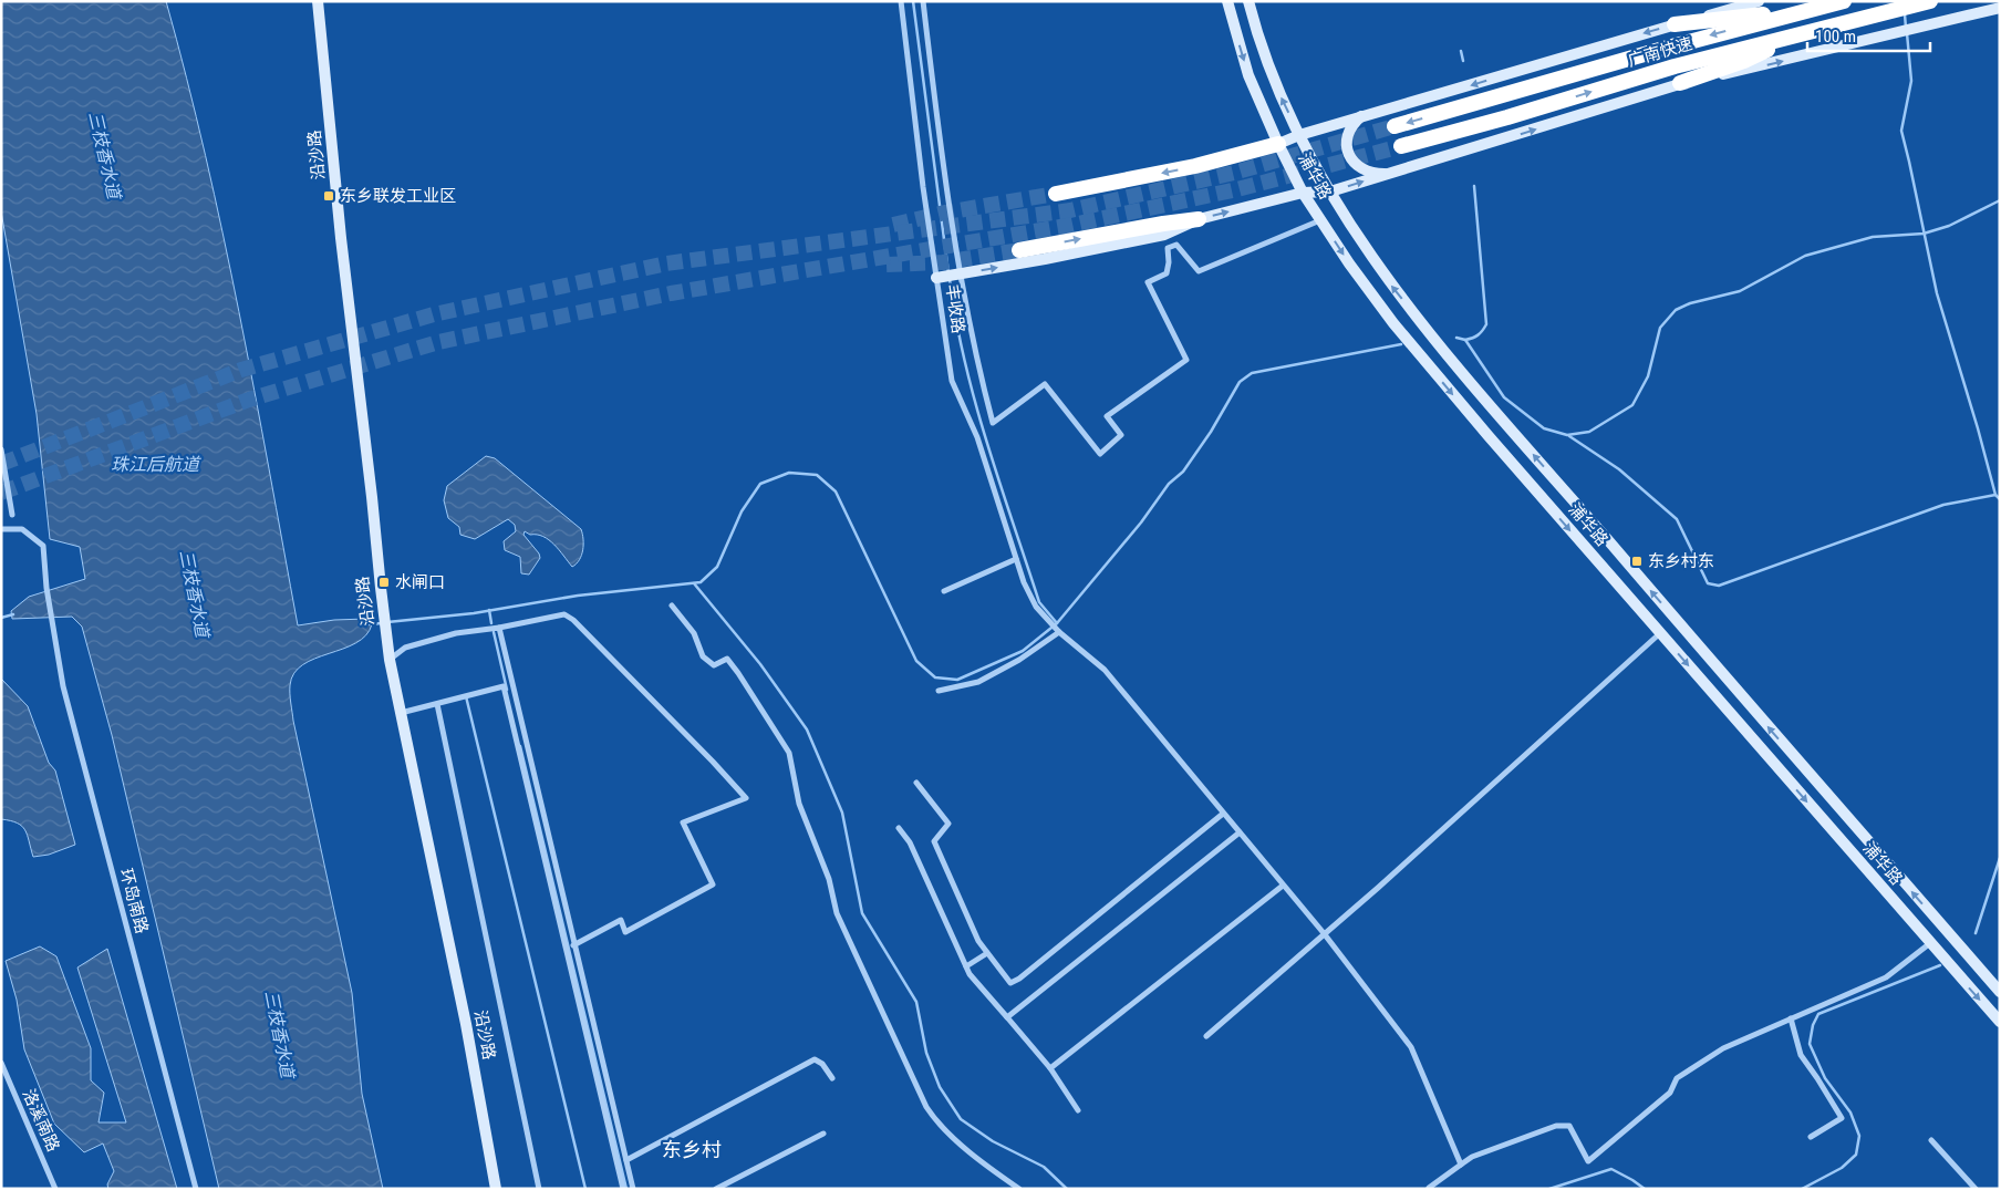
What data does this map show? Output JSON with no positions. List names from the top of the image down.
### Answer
{
  "streets": {
    "highway": ["广南快速"],
    "main road": ["沿沙路", "浦华路"],
    "street": ["丰收路", "环岛南路", "洛溪南路"]
  },
  "districts": ["东乡村"],
  "water": ["三枝香水道", "珠江后航道"],
  "places": {
    "transit": ["东乡联发工业区", "东乡村东", "水闸口"]
  },
  "scale_bar": "100 m"
}
